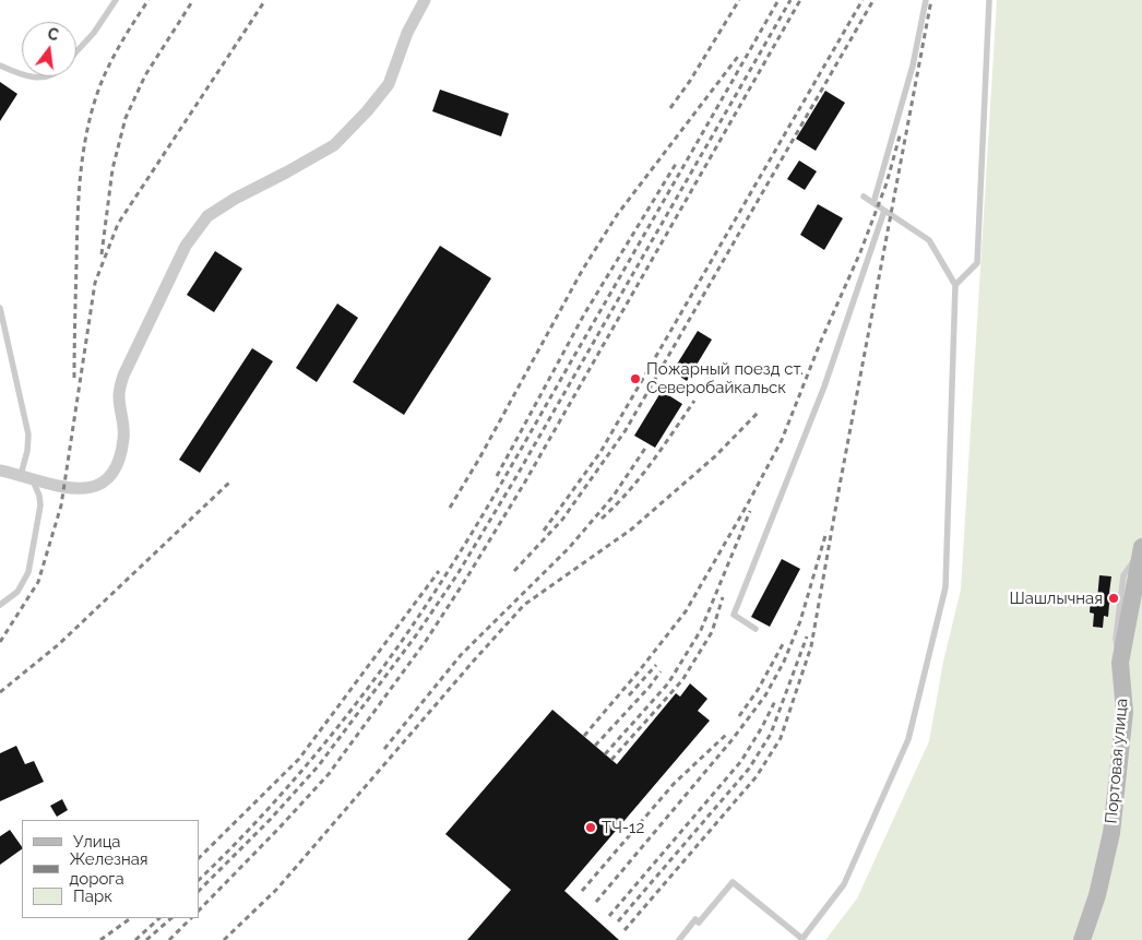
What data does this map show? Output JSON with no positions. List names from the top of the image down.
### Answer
{
  "streets": {
    "main road": ["Портовая улица"]
  },
  "places": ["Пожарный поезд ст. Северобайкальск", "Шашлычная", "ТЧ-12"],
  "legend": ["Улица", "Железная дорога", "Парк"],
  "north": "top"
}
